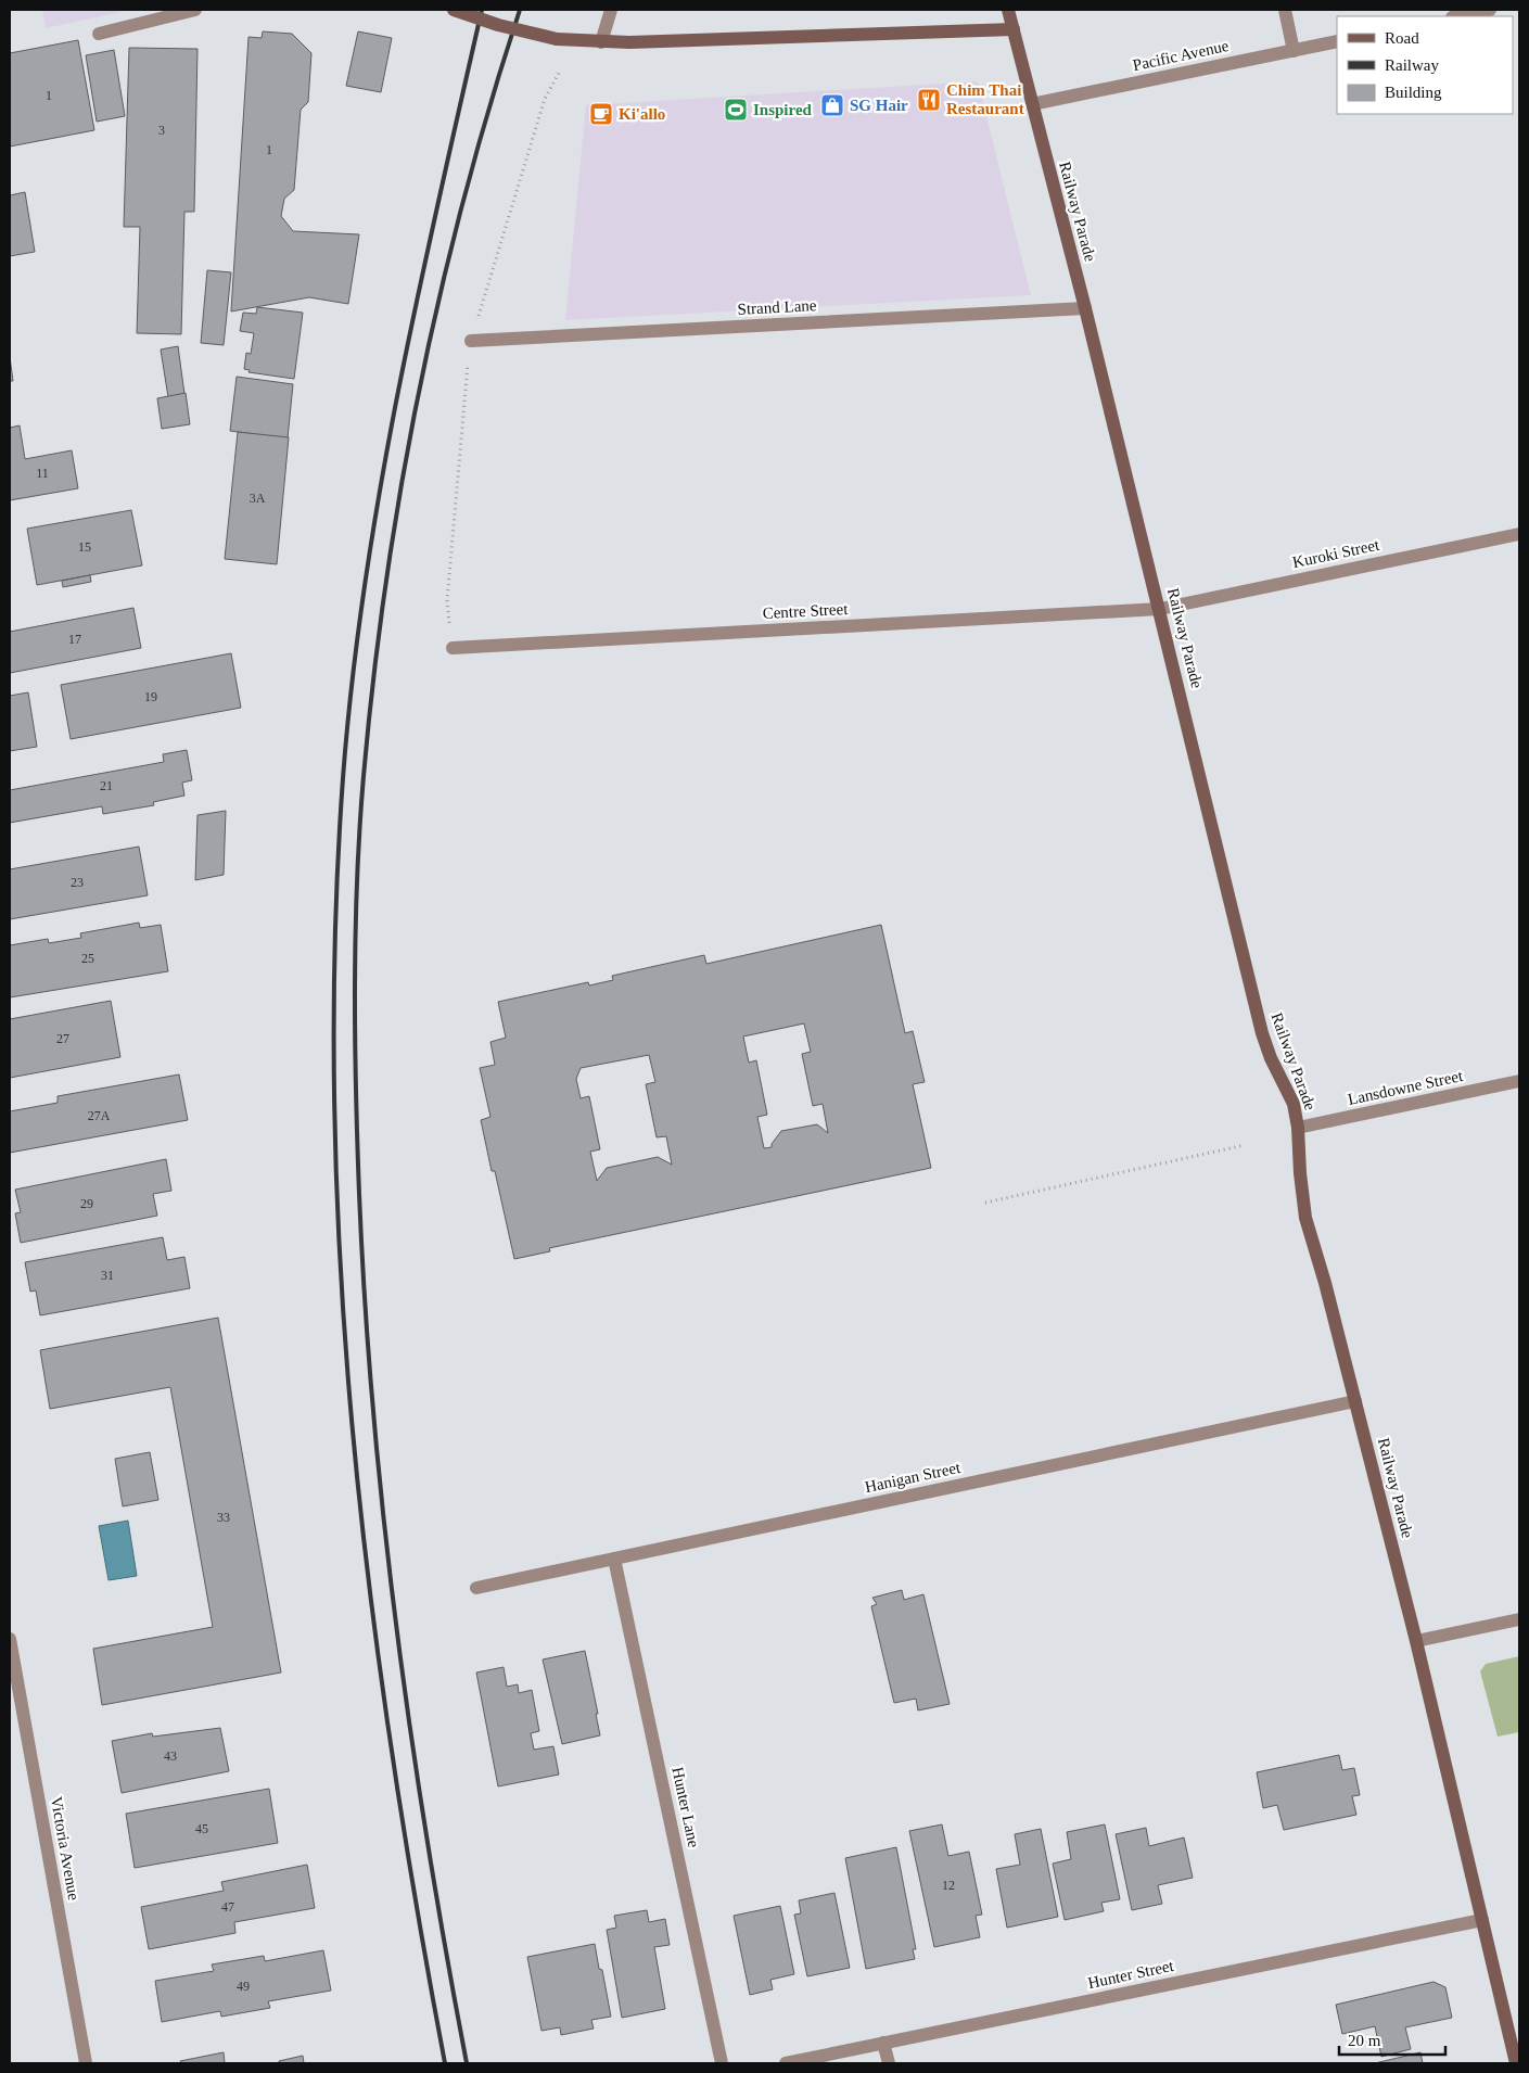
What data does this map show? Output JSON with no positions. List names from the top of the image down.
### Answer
{
  "streets": {
    "street": [
      "Pacific Avenue",
      "Railway Parade",
      "Strand Lane",
      "Kuroki Street",
      "Centre Street",
      "Lansdowne Street",
      "Hanigan Street",
      "Hunter Lane",
      "Victoria Avenue",
      "Hunter Street"
    ]
  },
  "crossings": [
    ["Pacific Avenue", "Railway Parade"],
    ["Railway Parade", "Strand Lane"],
    ["Railway Parade", "Kuroki Street"],
    ["Railway Parade", "Centre Street"],
    ["Railway Parade", "Lansdowne Street"],
    ["Railway Parade", "Hanigan Street"],
    ["Railway Parade", "Hunter Street"],
    ["Kuroki Street", "Centre Street"],
    ["Hanigan Street", "Hunter Lane"]
  ],
  "places": {
    "restaurant": ["Chim Thai Restaurant"],
    "shop": ["SG Hair"],
    "sports": ["Inspired"],
    "cafe": ["Ki'allo"]
  },
  "house_numbers": [
    "1",
    "3",
    "1",
    "11",
    "3A",
    "15",
    "17",
    "19",
    "21",
    "23",
    "25",
    "27",
    "27A",
    "29",
    "31",
    "33",
    "43",
    "45",
    "12",
    "47",
    "49"
  ],
  "legend": ["Road", "Railway", "Building"],
  "scale_bar": "20 m"
}
